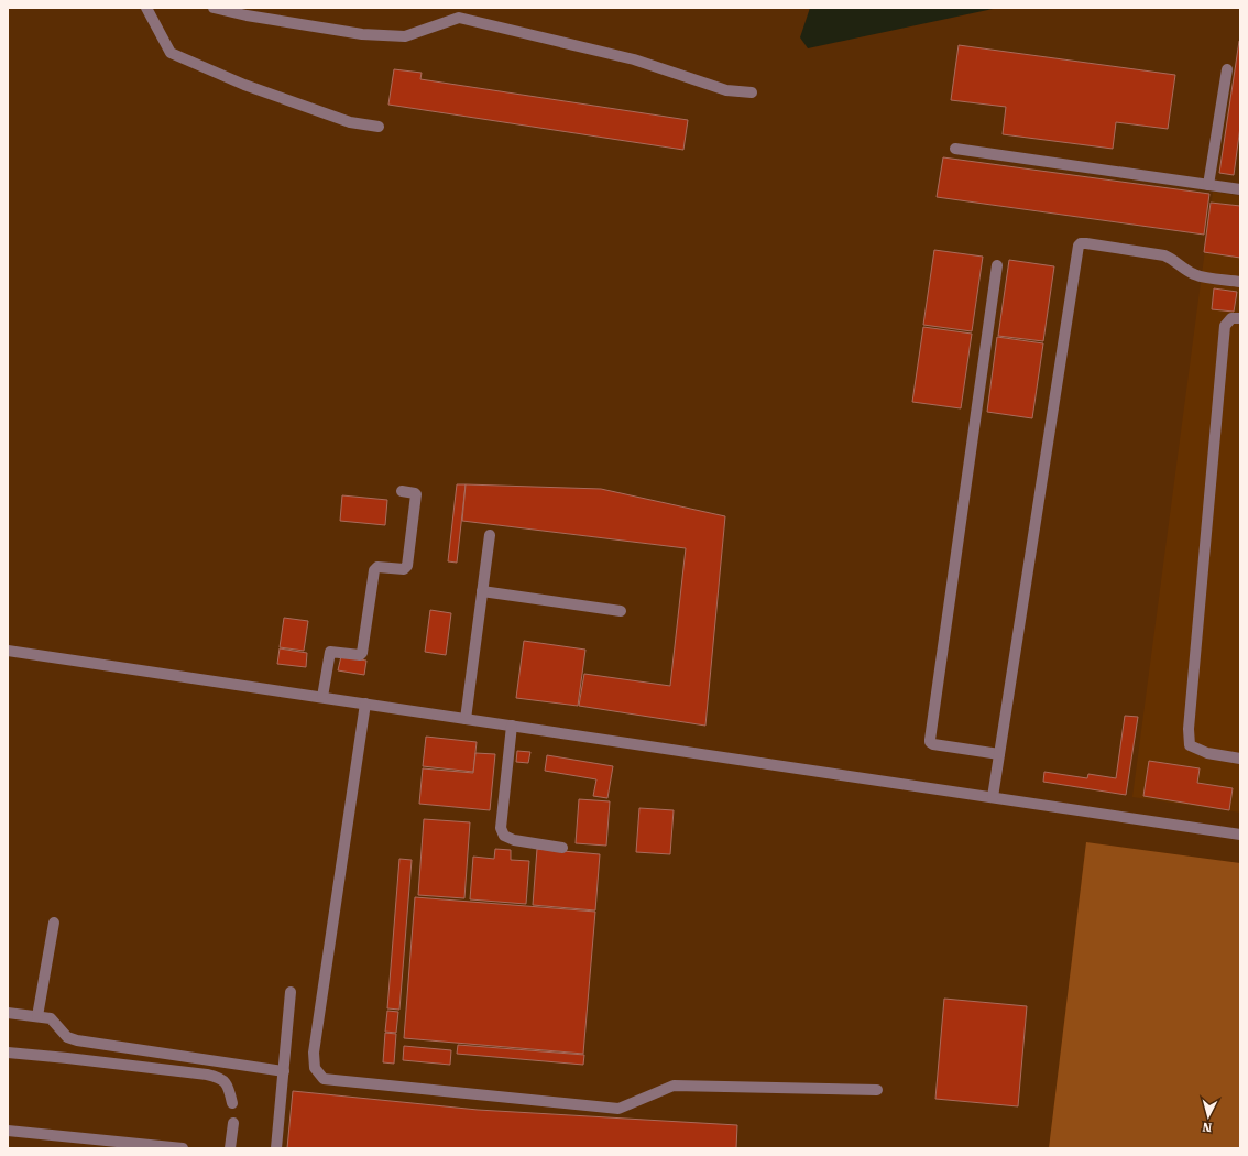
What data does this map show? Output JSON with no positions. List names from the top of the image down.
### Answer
{
  "north": "bottom"
}
